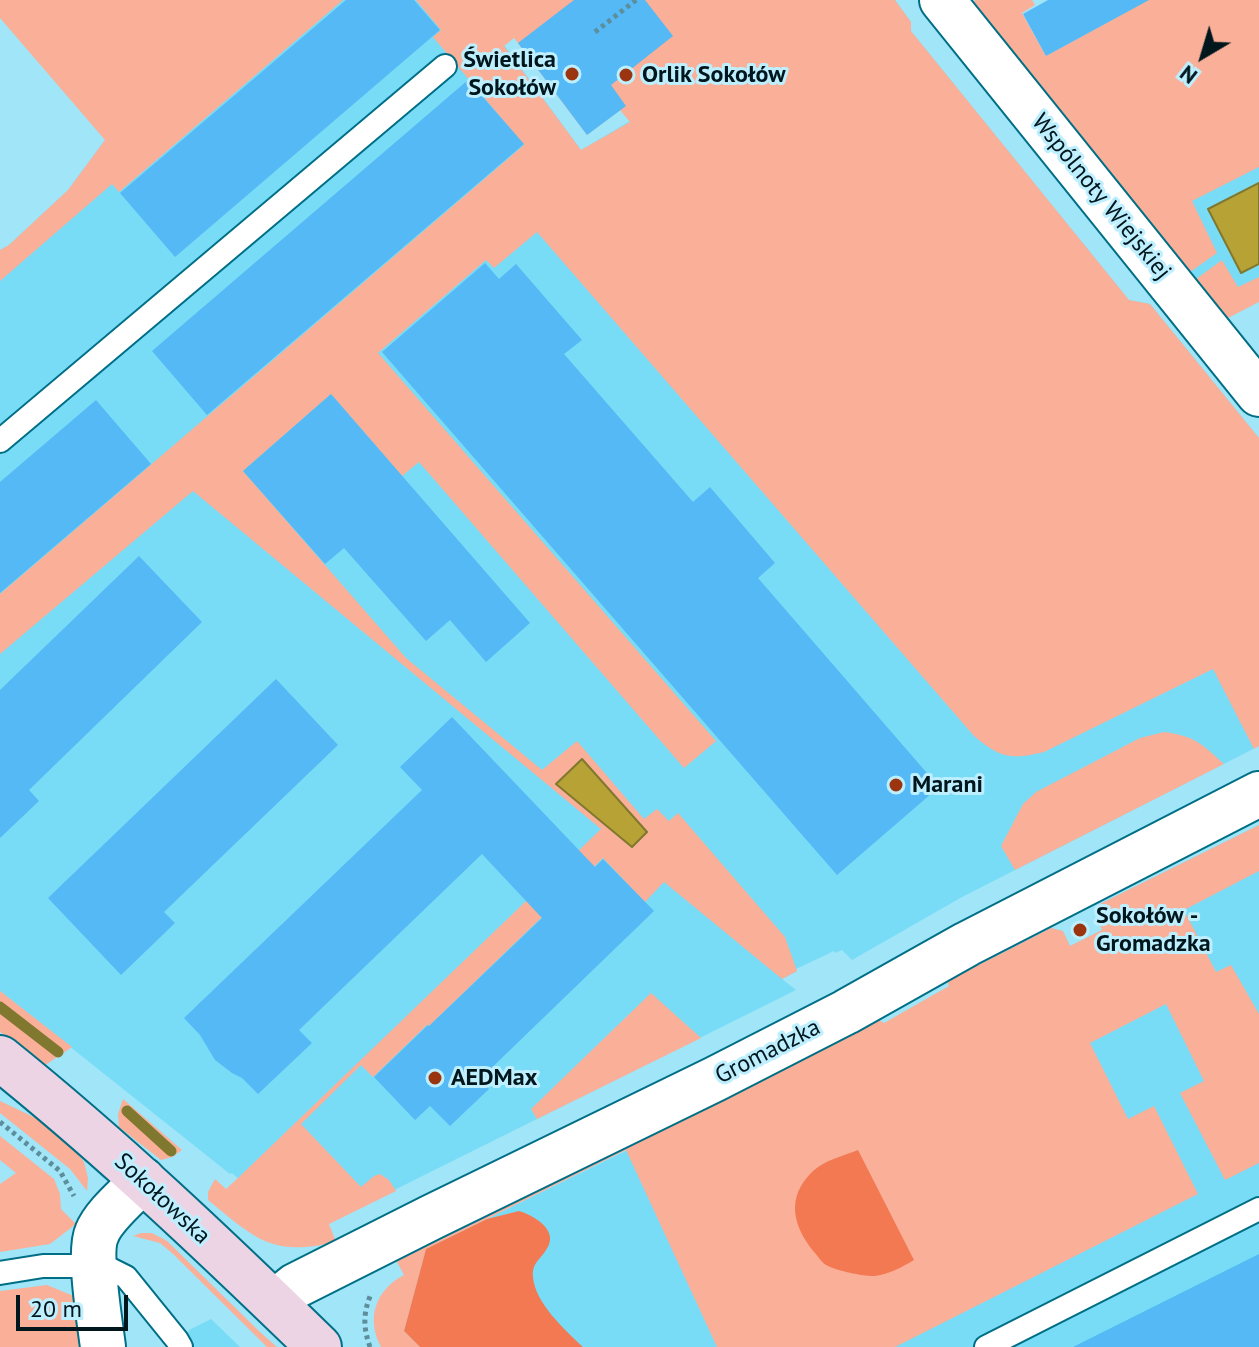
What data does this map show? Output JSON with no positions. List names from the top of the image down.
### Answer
{
  "streets": {
    "street": ["Wspólnoty Wiejskiej", "Gromadzka", "Sokołowska"]
  },
  "crossings": [
    ["Gromadzka", "Sokołowska"]
  ],
  "places": [
    "Świetlica Sokołów",
    "Orlik Sokołów",
    "Marani",
    "Sokołów - Gromadzka",
    "AEDMax"
  ],
  "scale_bar": "20 m",
  "north": "bottom left"
}
